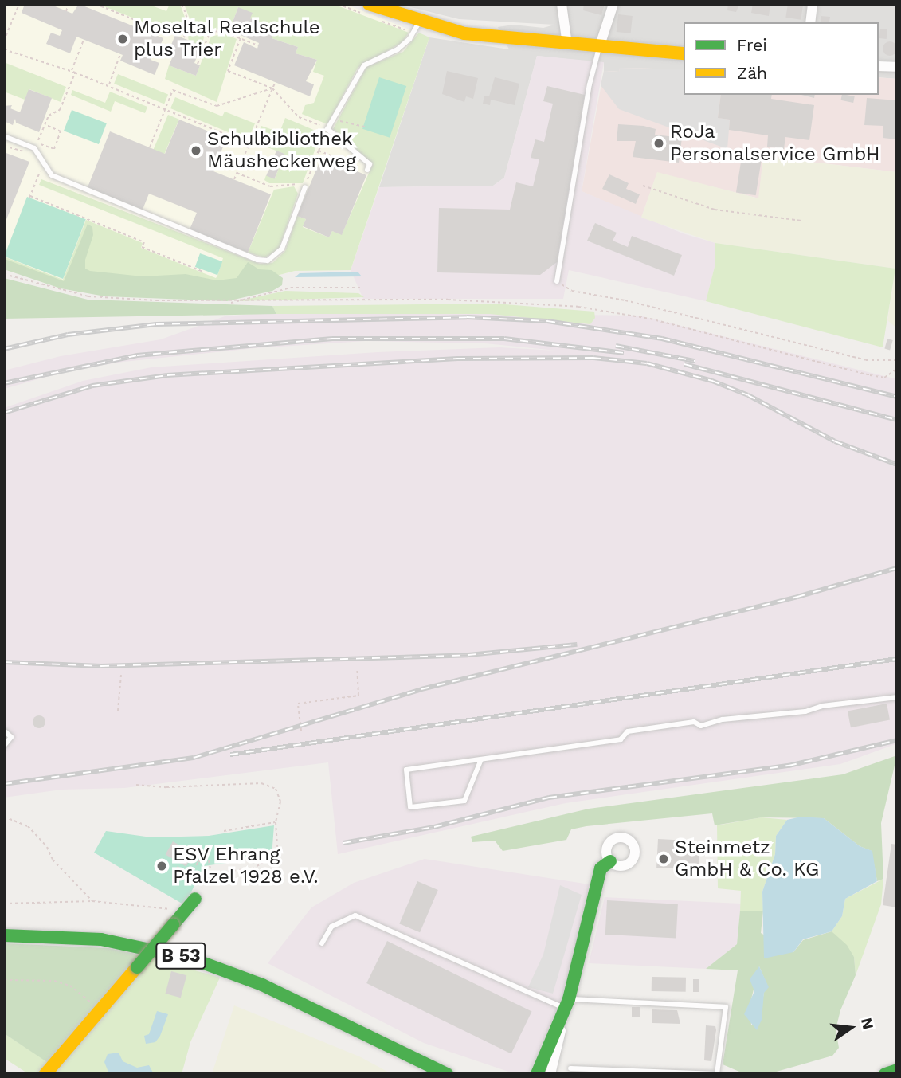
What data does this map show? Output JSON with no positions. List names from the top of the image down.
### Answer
{
  "streets": {
    "street": ["B 53"]
  },
  "places": [
    "Moseltal Realschule plus Trier",
    "RoJa Personalservice GmbH",
    "Schulbibliothek Mäusheckerweg",
    "Steinmetz GmbH & Co. KG",
    "ESV Ehrang Pfalzel 1928 e.V."
  ],
  "legend": ["Frei", "Zäh"],
  "north": "right"
}
